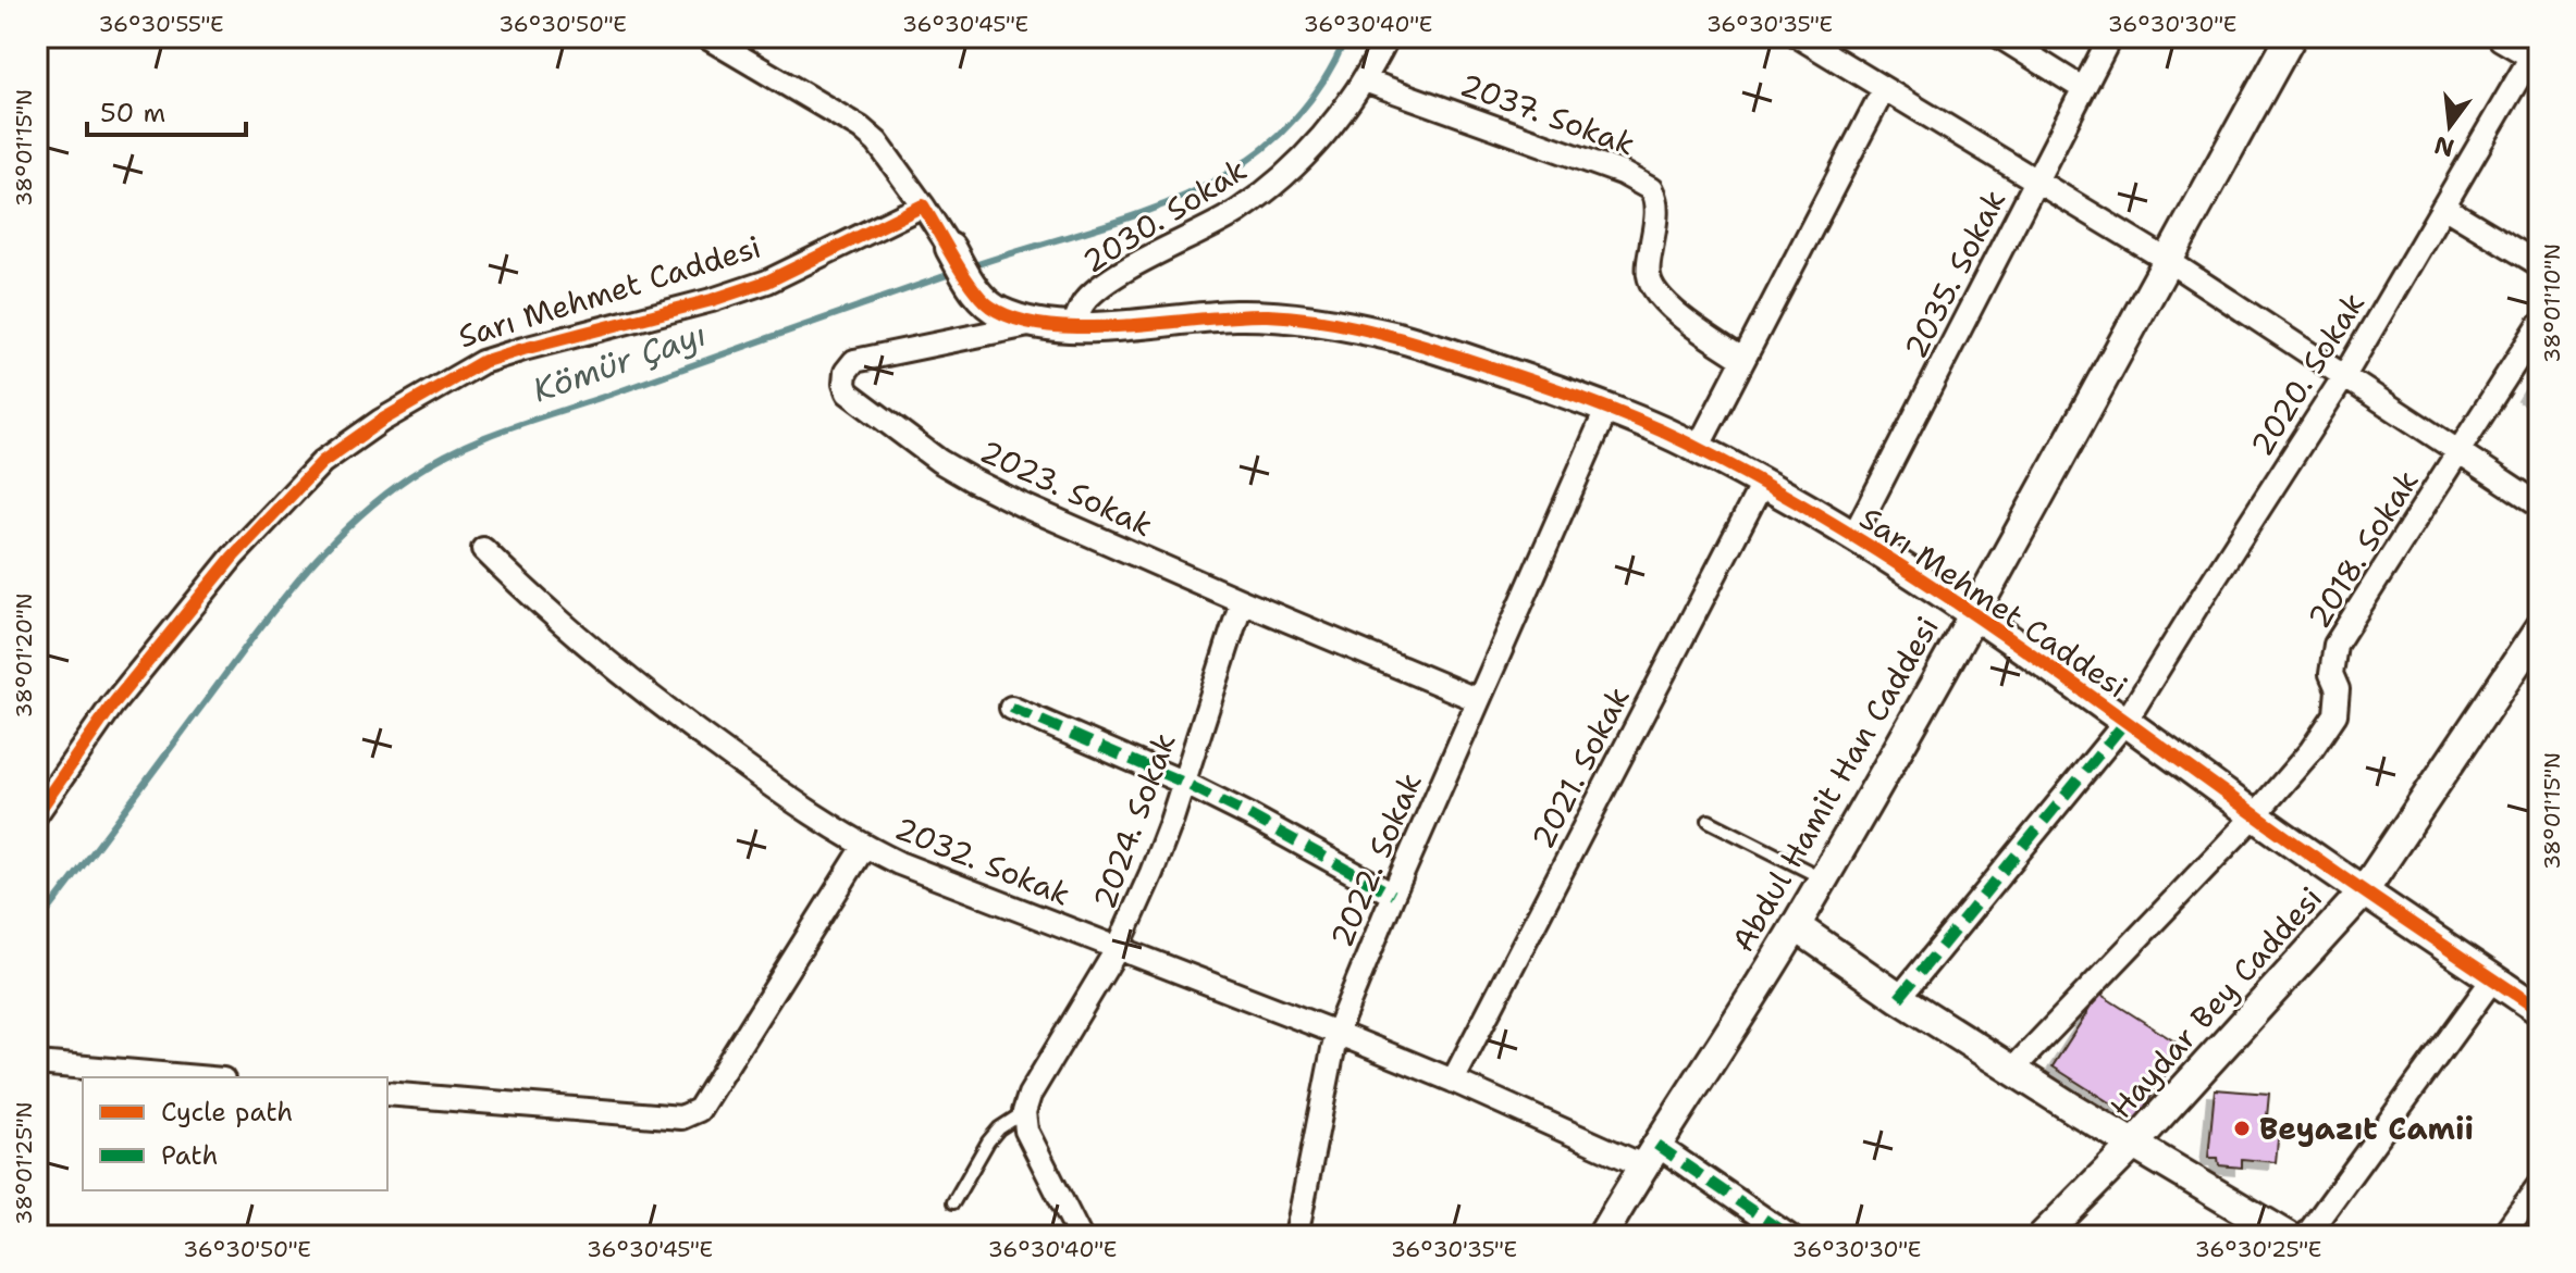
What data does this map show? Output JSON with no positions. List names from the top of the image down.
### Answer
{
  "streets": {
    "street": [
      "2037. Sokak",
      "2030. Sokak",
      "2035. Sokak",
      "Sarı Mehmet Caddesi",
      "2020. Sokak",
      "2023. Sokak",
      "2018. Sokak",
      "2021. Sokak",
      "Abdul Hamit Han Caddesi",
      "2024. Sokak",
      "2022. Sokak",
      "2032. Sokak",
      "Haydar Bey Caddesi"
    ]
  },
  "crossings": [
    ["2037. Sokak", "2030. Sokak"],
    ["2030. Sokak", "Sarı Mehmet Caddesi"],
    ["2035. Sokak", "Sarı Mehmet Caddesi"],
    ["Sarı Mehmet Caddesi", "2020. Sokak"],
    ["Sarı Mehmet Caddesi", "2023. Sokak"],
    ["Sarı Mehmet Caddesi", "2018. Sokak"],
    ["Sarı Mehmet Caddesi", "2021. Sokak"],
    ["Sarı Mehmet Caddesi", "Abdul Hamit Han Caddesi"],
    ["Sarı Mehmet Caddesi", "2022. Sokak"],
    ["Sarı Mehmet Caddesi", "Haydar Bey Caddesi"],
    ["2023. Sokak", "2024. Sokak"],
    ["2023. Sokak", "2022. Sokak"],
    ["2024. Sokak", "2032. Sokak"],
    ["2022. Sokak", "2032. Sokak"]
  ],
  "water": ["Kömür Çayı"],
  "places": ["Beyazıt Camii"],
  "legend": ["Cycle path", "Path"],
  "scale_bar": "50 m",
  "north": "bottom",
  "coordinates": [
    "36°30'55\"E",
    "36°30'50\"E",
    "36°30'45\"E",
    "36°30'40\"E",
    "36°30'35\"E",
    "36°30'30\"E",
    "38°01'15\"N",
    "38°01'10\"N",
    "38°01'20\"N",
    "38°01'25\"N",
    "36°30'25\"E"
  ]
}
